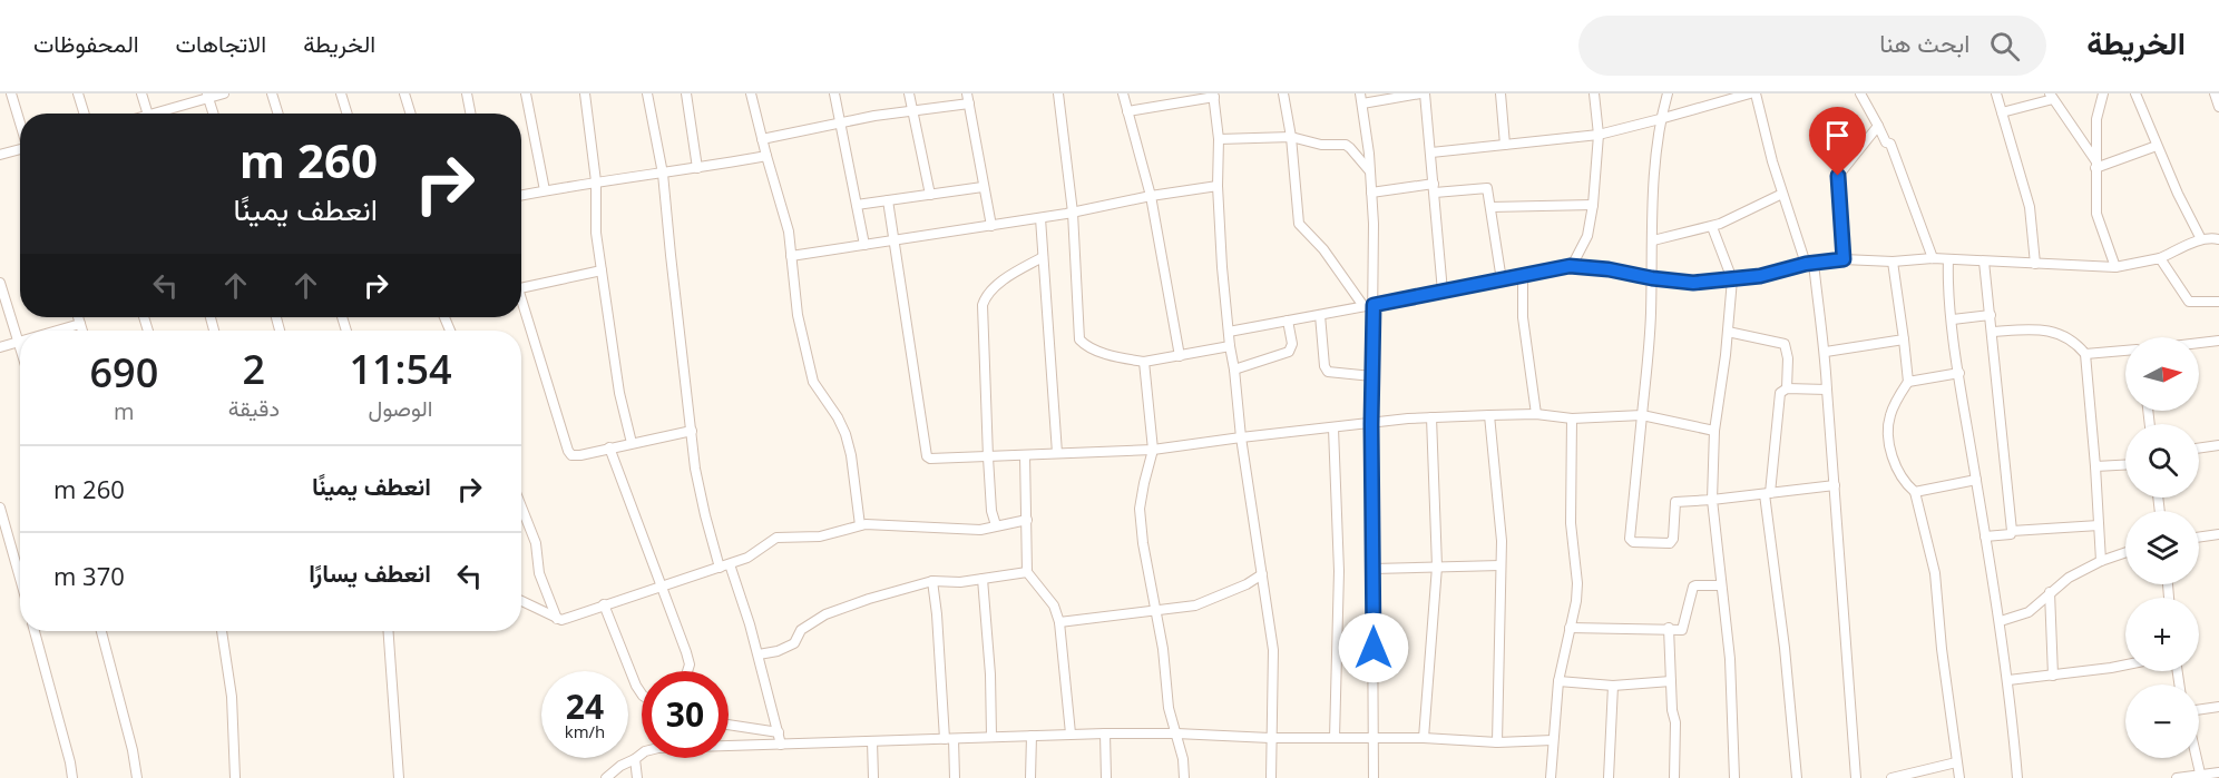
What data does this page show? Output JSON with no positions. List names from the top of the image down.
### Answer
{
  "north": "right",
  "page": {
    "header": "الخريطة",
    "search": "ابحث هنا",
    "nav": ["الخريطة", "الاتجاهات", "المحفوظات"],
    "turn": ["260 m", "انعطف يمينًا"],
    "eta": [
      "11:54",
      "الوصول",
      "2",
      "دقيقة",
      "690",
      "m"
    ],
    "map_buttons": ["+", "−"],
    "list": [
      {
        "name": "انعطف يمينًا",
        "value": "260 m"
      },
      {
        "name": "انعطف يسارًا",
        "value": "370 m"
      }
    ],
    "speed": "24 km/h",
    "limit": "30"
  }
}
